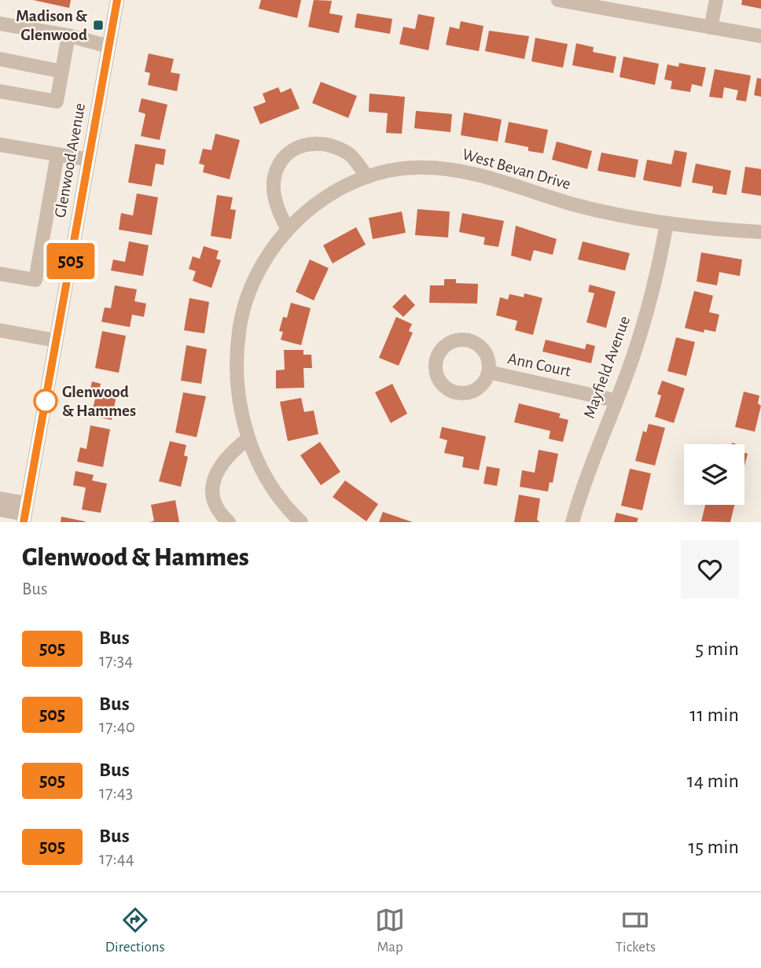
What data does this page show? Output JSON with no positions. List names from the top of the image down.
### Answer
{
  "streets": {
    "street": [
      "Glenwood Avenue",
      "West Bevan Drive",
      "Ann Court",
      "Mayfield Avenue"
    ]
  },
  "crossings": [
    ["West Bevan Drive", "Mayfield Avenue"],
    ["Ann Court", "Mayfield Avenue"]
  ],
  "places": {
    "transit": ["Madison & Glenwood"],
    "other": ["Glenwood & Hammes"]
  },
  "lines": ["bus line 505"],
  "page": {
    "on_map": "505",
    "heading": ["Glenwood & Hammes", "Bus"],
    "list": [
      {
        "mark": "505",
        "name": "Bus",
        "note": "17:34",
        "value": "5 min"
      },
      {
        "mark": "505",
        "name": "Bus",
        "note": "17:40",
        "value": "11 min"
      },
      {
        "mark": "505",
        "name": "Bus",
        "note": "17:43",
        "value": "14 min"
      },
      {
        "mark": "505",
        "name": "Bus",
        "note": "17:44",
        "value": "15 min"
      }
    ],
    "tabs": ["Directions", "Map", "Tickets"]
  }
}
